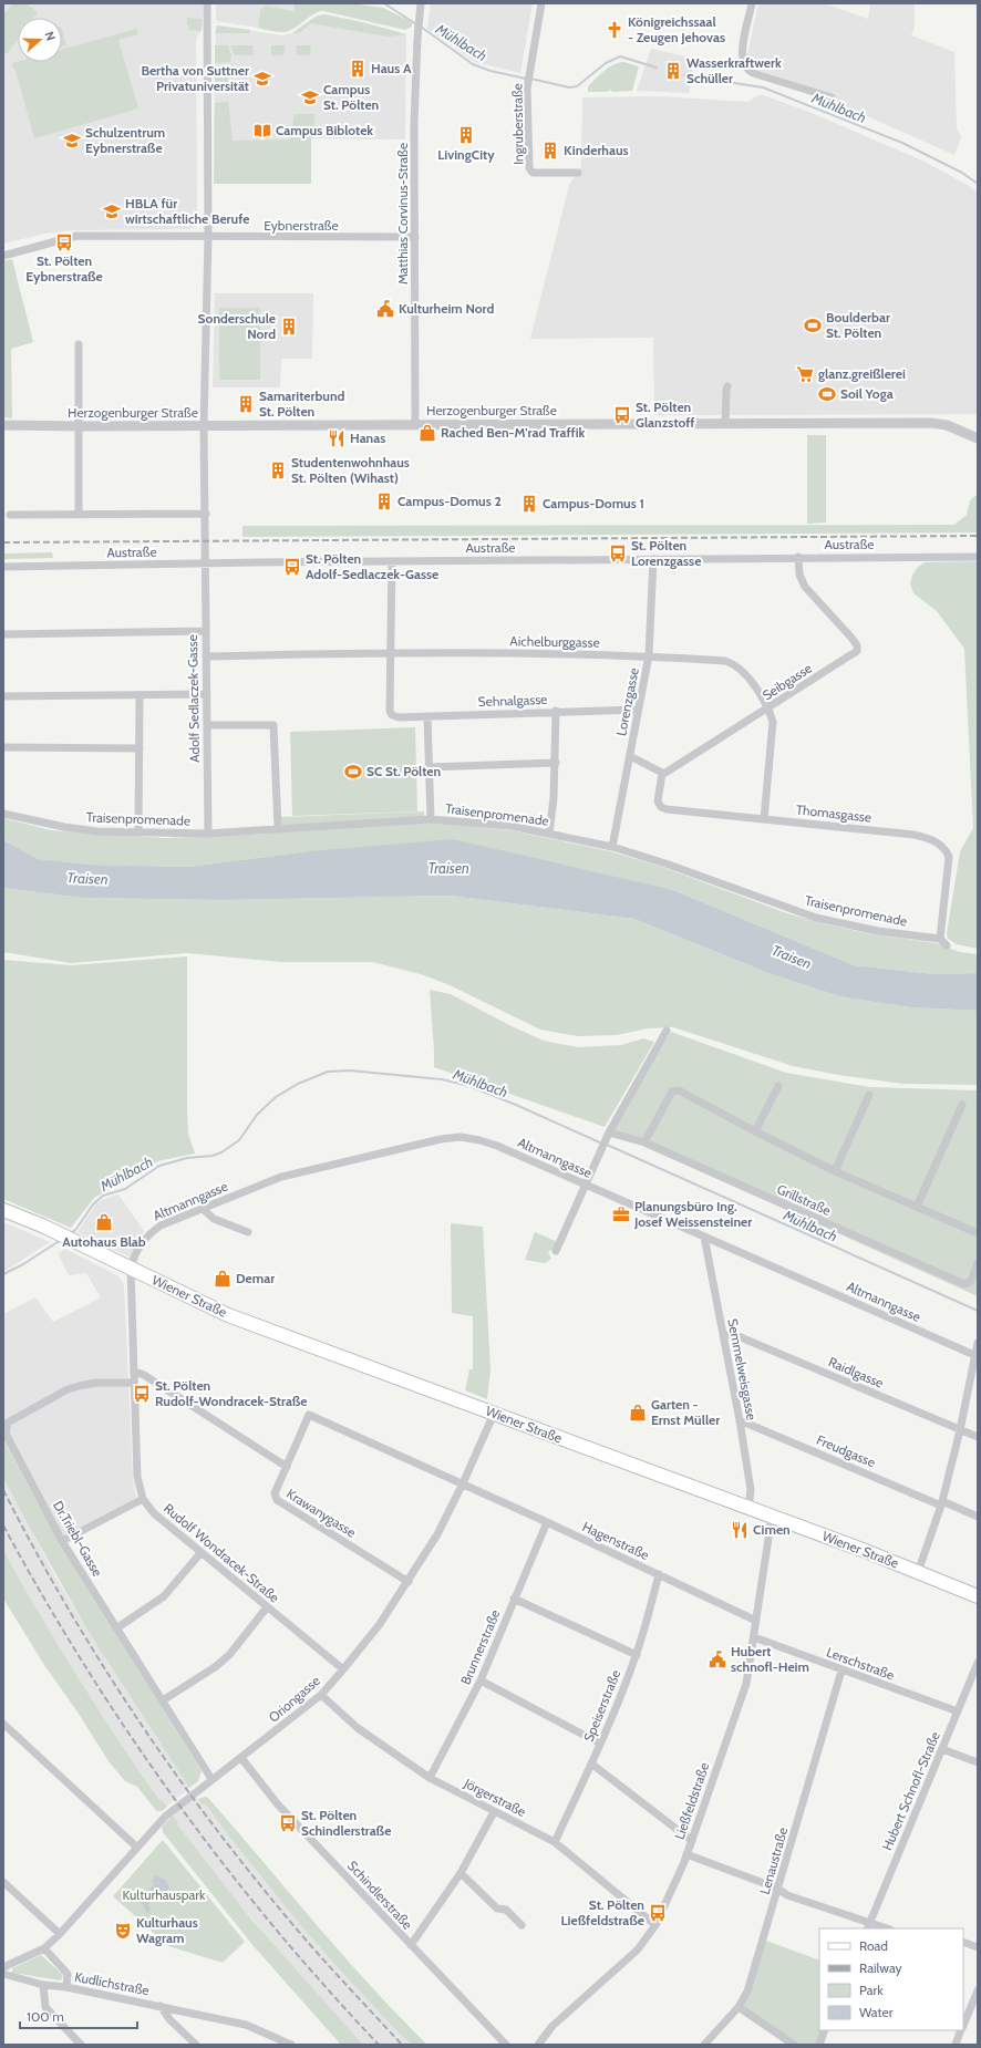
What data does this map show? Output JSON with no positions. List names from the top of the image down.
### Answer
{
  "streets": {
    "main road": ["Wiener Straße"],
    "street": [
      "Ingruberstraße",
      "Matthias Corvinus-Straße",
      "Eybnerstraße",
      "Herzogenburger Straße",
      "Austraße",
      "Aichelburggasse",
      "Seibgasse",
      "Adolf Sedlaczek-Gasse",
      "Sehnalgasse",
      "Lorenzgasse",
      "Thomasgasse",
      "Traisenpromenade",
      "Altmanngasse",
      "Grillstraße",
      "Semmelweisgasse",
      "Raidlgasse",
      "Freudgasse",
      "Krawanygasse",
      "Dr.Triebl-Gasse",
      "Hagenstraße",
      "Rudolf Wondracek-Straße",
      "Brunnerstraße",
      "Lerschstraße",
      "Oriongasse",
      "Speiserstraße",
      "Hubert Schnofl-Straße",
      "Jörgerstraße",
      "Ließfeldstraße",
      "Lenaustraße",
      "Schindlerstraße",
      "Kudlichstraße"
    ]
  },
  "crossings": [
    ["Matthias Corvinus-Straße", "Eybnerstraße"],
    ["Matthias Corvinus-Straße", "Herzogenburger Straße"],
    ["Eybnerstraße", "Adolf Sedlaczek-Gasse"],
    ["Herzogenburger Straße", "Adolf Sedlaczek-Gasse"],
    ["Austraße", "Seibgasse"],
    ["Austraße", "Adolf Sedlaczek-Gasse"],
    ["Austraße", "Lorenzgasse"],
    ["Aichelburggasse", "Seibgasse"],
    ["Aichelburggasse", "Adolf Sedlaczek-Gasse"],
    ["Aichelburggasse", "Sehnalgasse"],
    ["Aichelburggasse", "Lorenzgasse"],
    ["Aichelburggasse", "Thomasgasse"],
    ["Seibgasse", "Thomasgasse"],
    ["Adolf Sedlaczek-Gasse", "Traisenpromenade"],
    ["Sehnalgasse", "Lorenzgasse"],
    ["Lorenzgasse", "Traisenpromenade"],
    ["Thomasgasse", "Traisenpromenade"],
    ["Altmanngasse", "Wiener Straße"],
    ["Altmanngasse", "Semmelweisgasse"],
    ["Altmanngasse", "Rudolf Wondracek-Straße"],
    ["Wiener Straße", "Semmelweisgasse"],
    ["Wiener Straße", "Rudolf Wondracek-Straße"],
    ["Wiener Straße", "Oriongasse"],
    ["Wiener Straße", "Ließfeldstraße"],
    ["Semmelweisgasse", "Raidlgasse"],
    ["Semmelweisgasse", "Freudgasse"],
    ["Krawanygasse", "Hagenstraße"],
    ["Krawanygasse", "Oriongasse"],
    ["Dr.Triebl-Gasse", "Rudolf Wondracek-Straße"],
    ["Dr.Triebl-Gasse", "Oriongasse"],
    ["Hagenstraße", "Brunnerstraße"],
    ["Hagenstraße", "Oriongasse"],
    ["Hagenstraße", "Speiserstraße"],
    ["Hagenstraße", "Ließfeldstraße"],
    ["Rudolf Wondracek-Straße", "Oriongasse"],
    ["Brunnerstraße", "Jörgerstraße"],
    ["Lerschstraße", "Hubert Schnofl-Straße"],
    ["Lerschstraße", "Ließfeldstraße"],
    ["Lerschstraße", "Lenaustraße"],
    ["Oriongasse", "Jörgerstraße"],
    ["Oriongasse", "Schindlerstraße"],
    ["Speiserstraße", "Jörgerstraße"],
    ["Jörgerstraße", "Ließfeldstraße"]
  ],
  "water": ["Mühlbach", "Traisen"],
  "parks": ["Kulturhauspark"],
  "places": {
    "church": ["Königreichssaal - Zeugen Jehovas"],
    "building": [
      "Haus A",
      "Wasserkraftwerk Schüller",
      "LivingCity",
      "Kinderhaus",
      "Sonderschule Nord",
      "Samariterbund St. Pölten",
      "Studentenwohnhaus St. Pölten (Wihast)",
      "Campus-Domus 2",
      "Campus-Domus 1"
    ],
    "school or university": [
      "Bertha von Suttner Privatuniversität",
      "Campus St. Pölten",
      "Schulzentrum Eybnerstraße",
      "HBLA für wirtschaftliche Berufe"
    ],
    "library": ["Campus Biblotek"],
    "bus stop": [
      "St. Pölten Eybnerstraße",
      "St. Pölten Glanzstoff",
      "St. Pölten Lorenzgasse",
      "St. Pölten Adolf-Sedlaczek-Gasse",
      "St. Pölten Rudolf-Wondracek-Straße",
      "St. Pölten Schindlerstraße",
      "St. Pölten Ließfeldstraße"
    ],
    "public building": ["Kulturheim Nord", "Hubert schnofl-Heim"],
    "sports": ["Boulderbar St. Pölten", "Soil Yoga", "SC St. Pölten"],
    "supermarket": ["glanz.greißlerei"],
    "shop": [
      "Rached Ben-M'rad Traffik",
      "Autohaus Blab",
      "Demar",
      "Garten - Ernst Müller"
    ],
    "restaurant": ["Hanas", "Cimen"],
    "office": ["Planungsbüro Ing. Josef Weissensteiner"],
    "theatre": ["Kulturhaus Wagram"]
  },
  "legend": [
    "Road",
    "Railway",
    "Park",
    "Water"
  ],
  "scale_bar": "100 m",
  "north": "right"
}
